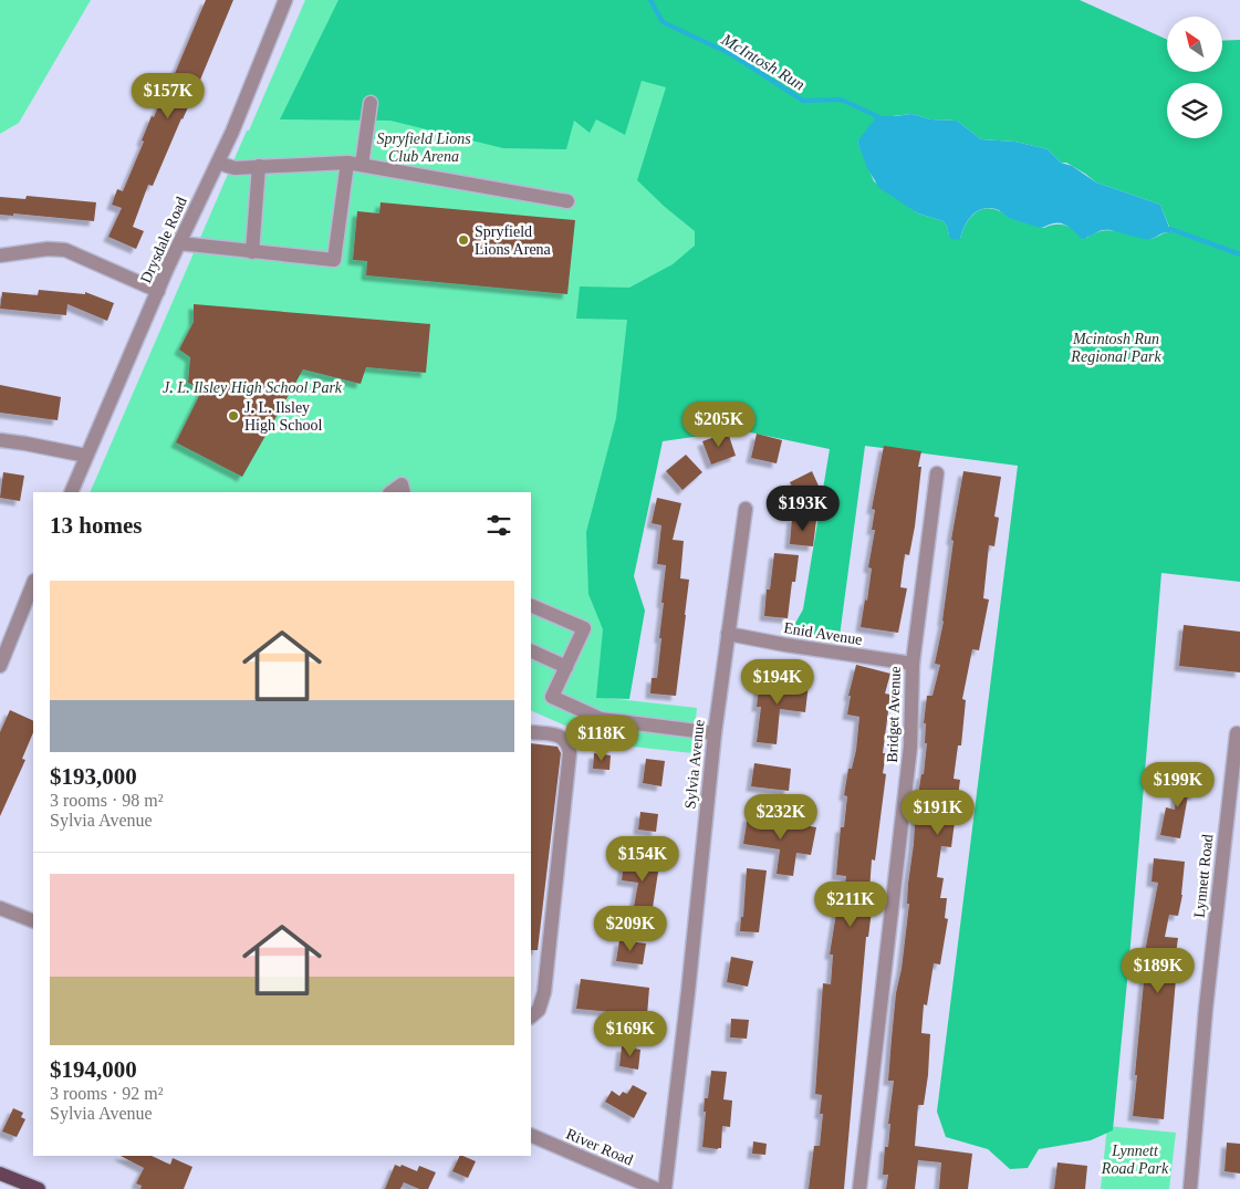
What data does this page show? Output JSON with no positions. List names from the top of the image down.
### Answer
{
  "streets": {
    "street": [
      "Drysdale Road",
      "Enid Avenue",
      "Bridget Avenue",
      "Sylvia Avenue",
      "Lynnett Road",
      "River Road"
    ]
  },
  "crossings": [
    ["Enid Avenue", "Bridget Avenue"],
    ["Enid Avenue", "Sylvia Avenue"]
  ],
  "water": ["McIntosh Run"],
  "parks": [
    "Spryfield Lions Club Arena",
    "Mcintosh Run Regional Park",
    "J. L. Ilsley High School Park",
    "Lynnett Road Park"
  ],
  "places": ["Spryfield Lions Arena", "J. L. Ilsley High School"],
  "north": "top left",
  "page": {
    "price": [
      "$157K",
      "$205K",
      "$193K",
      "$194K",
      "$118K",
      "$199K",
      "$191K",
      "$232K",
      "$154K",
      "$211K",
      "$209K",
      "$189K",
      "$169K"
    ],
    "heading": "13 homes",
    "list": [
      {
        "name": "$193,000",
        "note": "3 rooms · 98 m² · Sylvia Avenue"
      },
      {
        "name": "$194,000",
        "note": "3 rooms · 92 m² · Sylvia Avenue"
      }
    ]
  }
}
